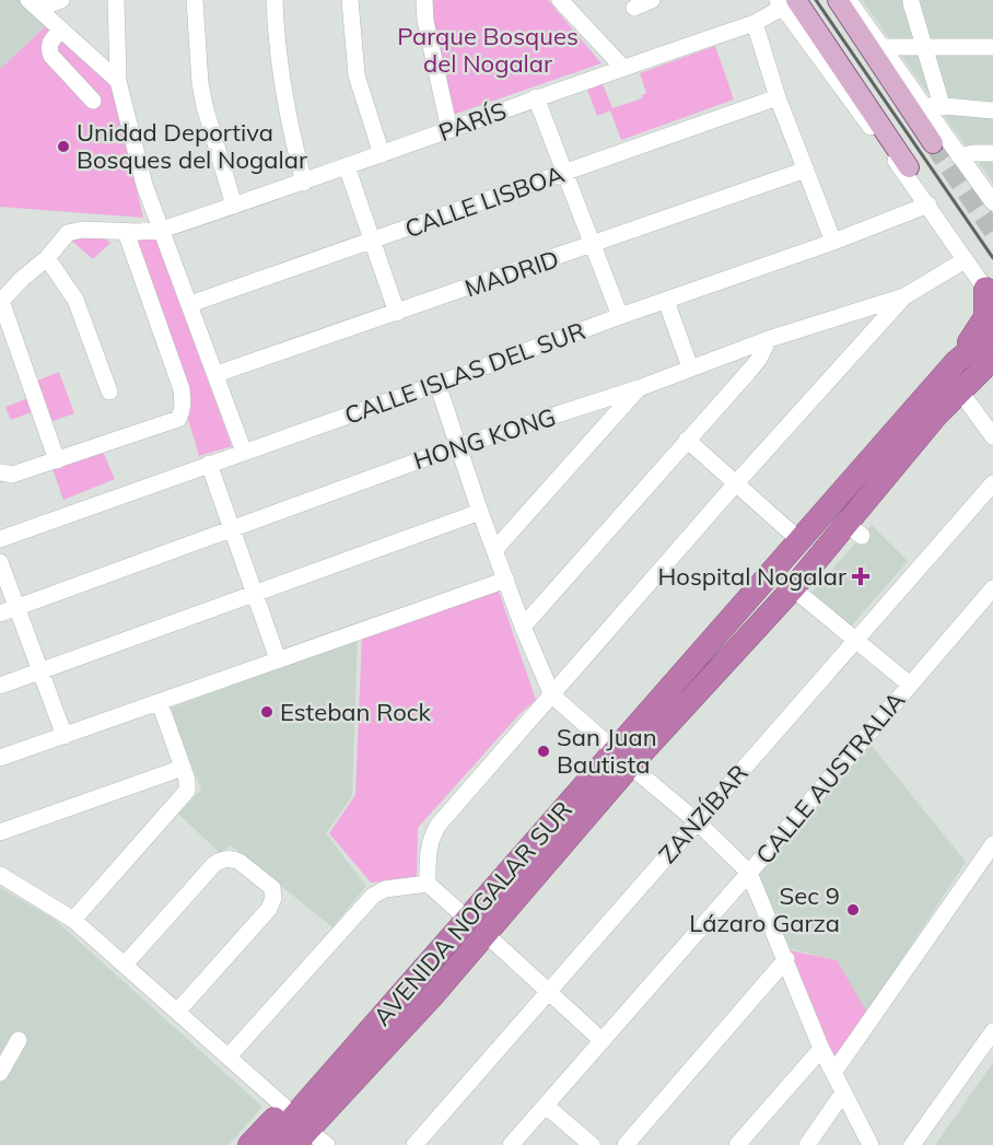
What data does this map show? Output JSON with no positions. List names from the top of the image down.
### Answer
{
  "streets": {
    "highway": ["AVENIDA NOGALAR SUR"],
    "street": [
      "PARÍS",
      "CALLE LISBOA",
      "MADRID",
      "CALLE ISLAS DEL SUR",
      "HONG KONG",
      "CALLE AUSTRALIA",
      "ZANZÍBAR"
    ]
  },
  "parks": ["Parque Bosques del Nogalar"],
  "places": {
    "other": [
      "Unidad Deportiva Bosques del Nogalar",
      "Esteban Rock",
      "San Juan Bautista",
      "Sec 9 Lázaro Garza"
    ],
    "health": ["Hospital Nogalar"]
  }
}
